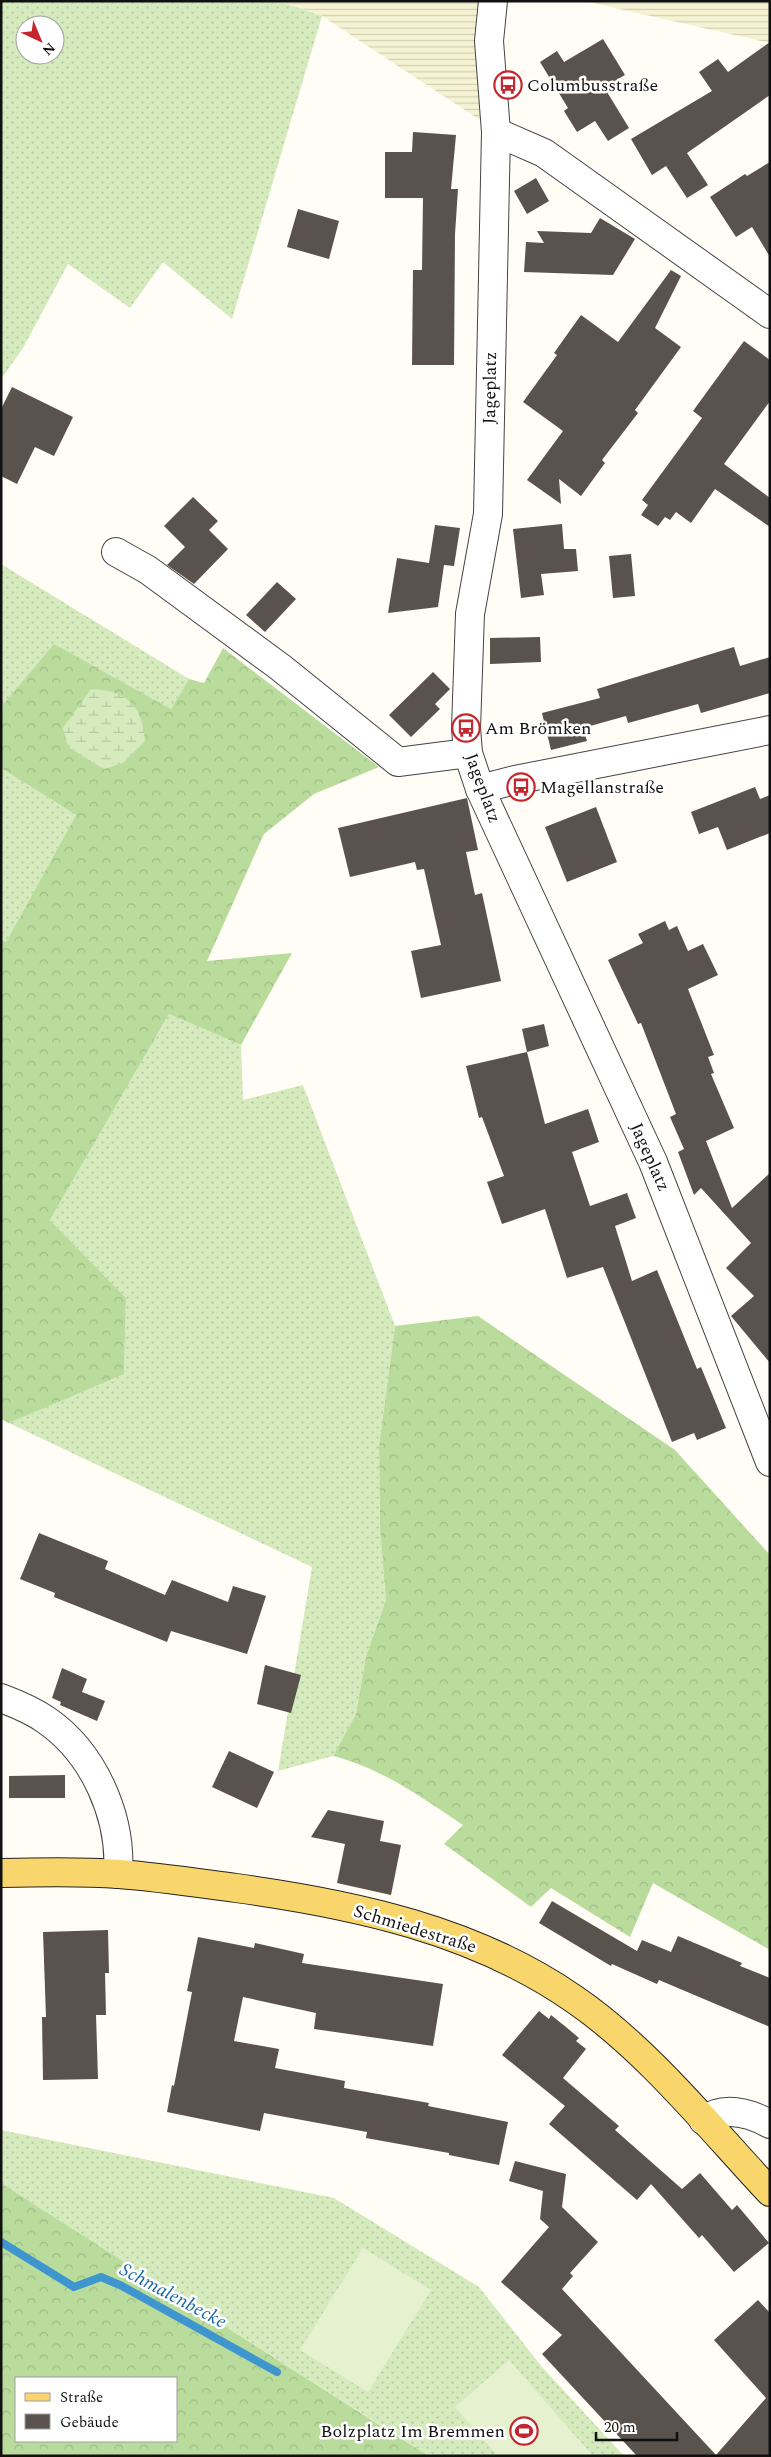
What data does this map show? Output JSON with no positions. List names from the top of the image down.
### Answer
{
  "streets": {
    "main road": ["Schmiedestraße"],
    "street": ["Jageplatz"]
  },
  "water": ["Schmalenbecke"],
  "places": {
    "bus stop": ["Columbusstraße", "Am Brömken", "Magellanstraße"],
    "sports": ["Bolzplatz Im Bremmen"]
  },
  "legend": ["Straße", "Gebäude"],
  "scale_bar": "20 m",
  "north": "bottom right"
}
